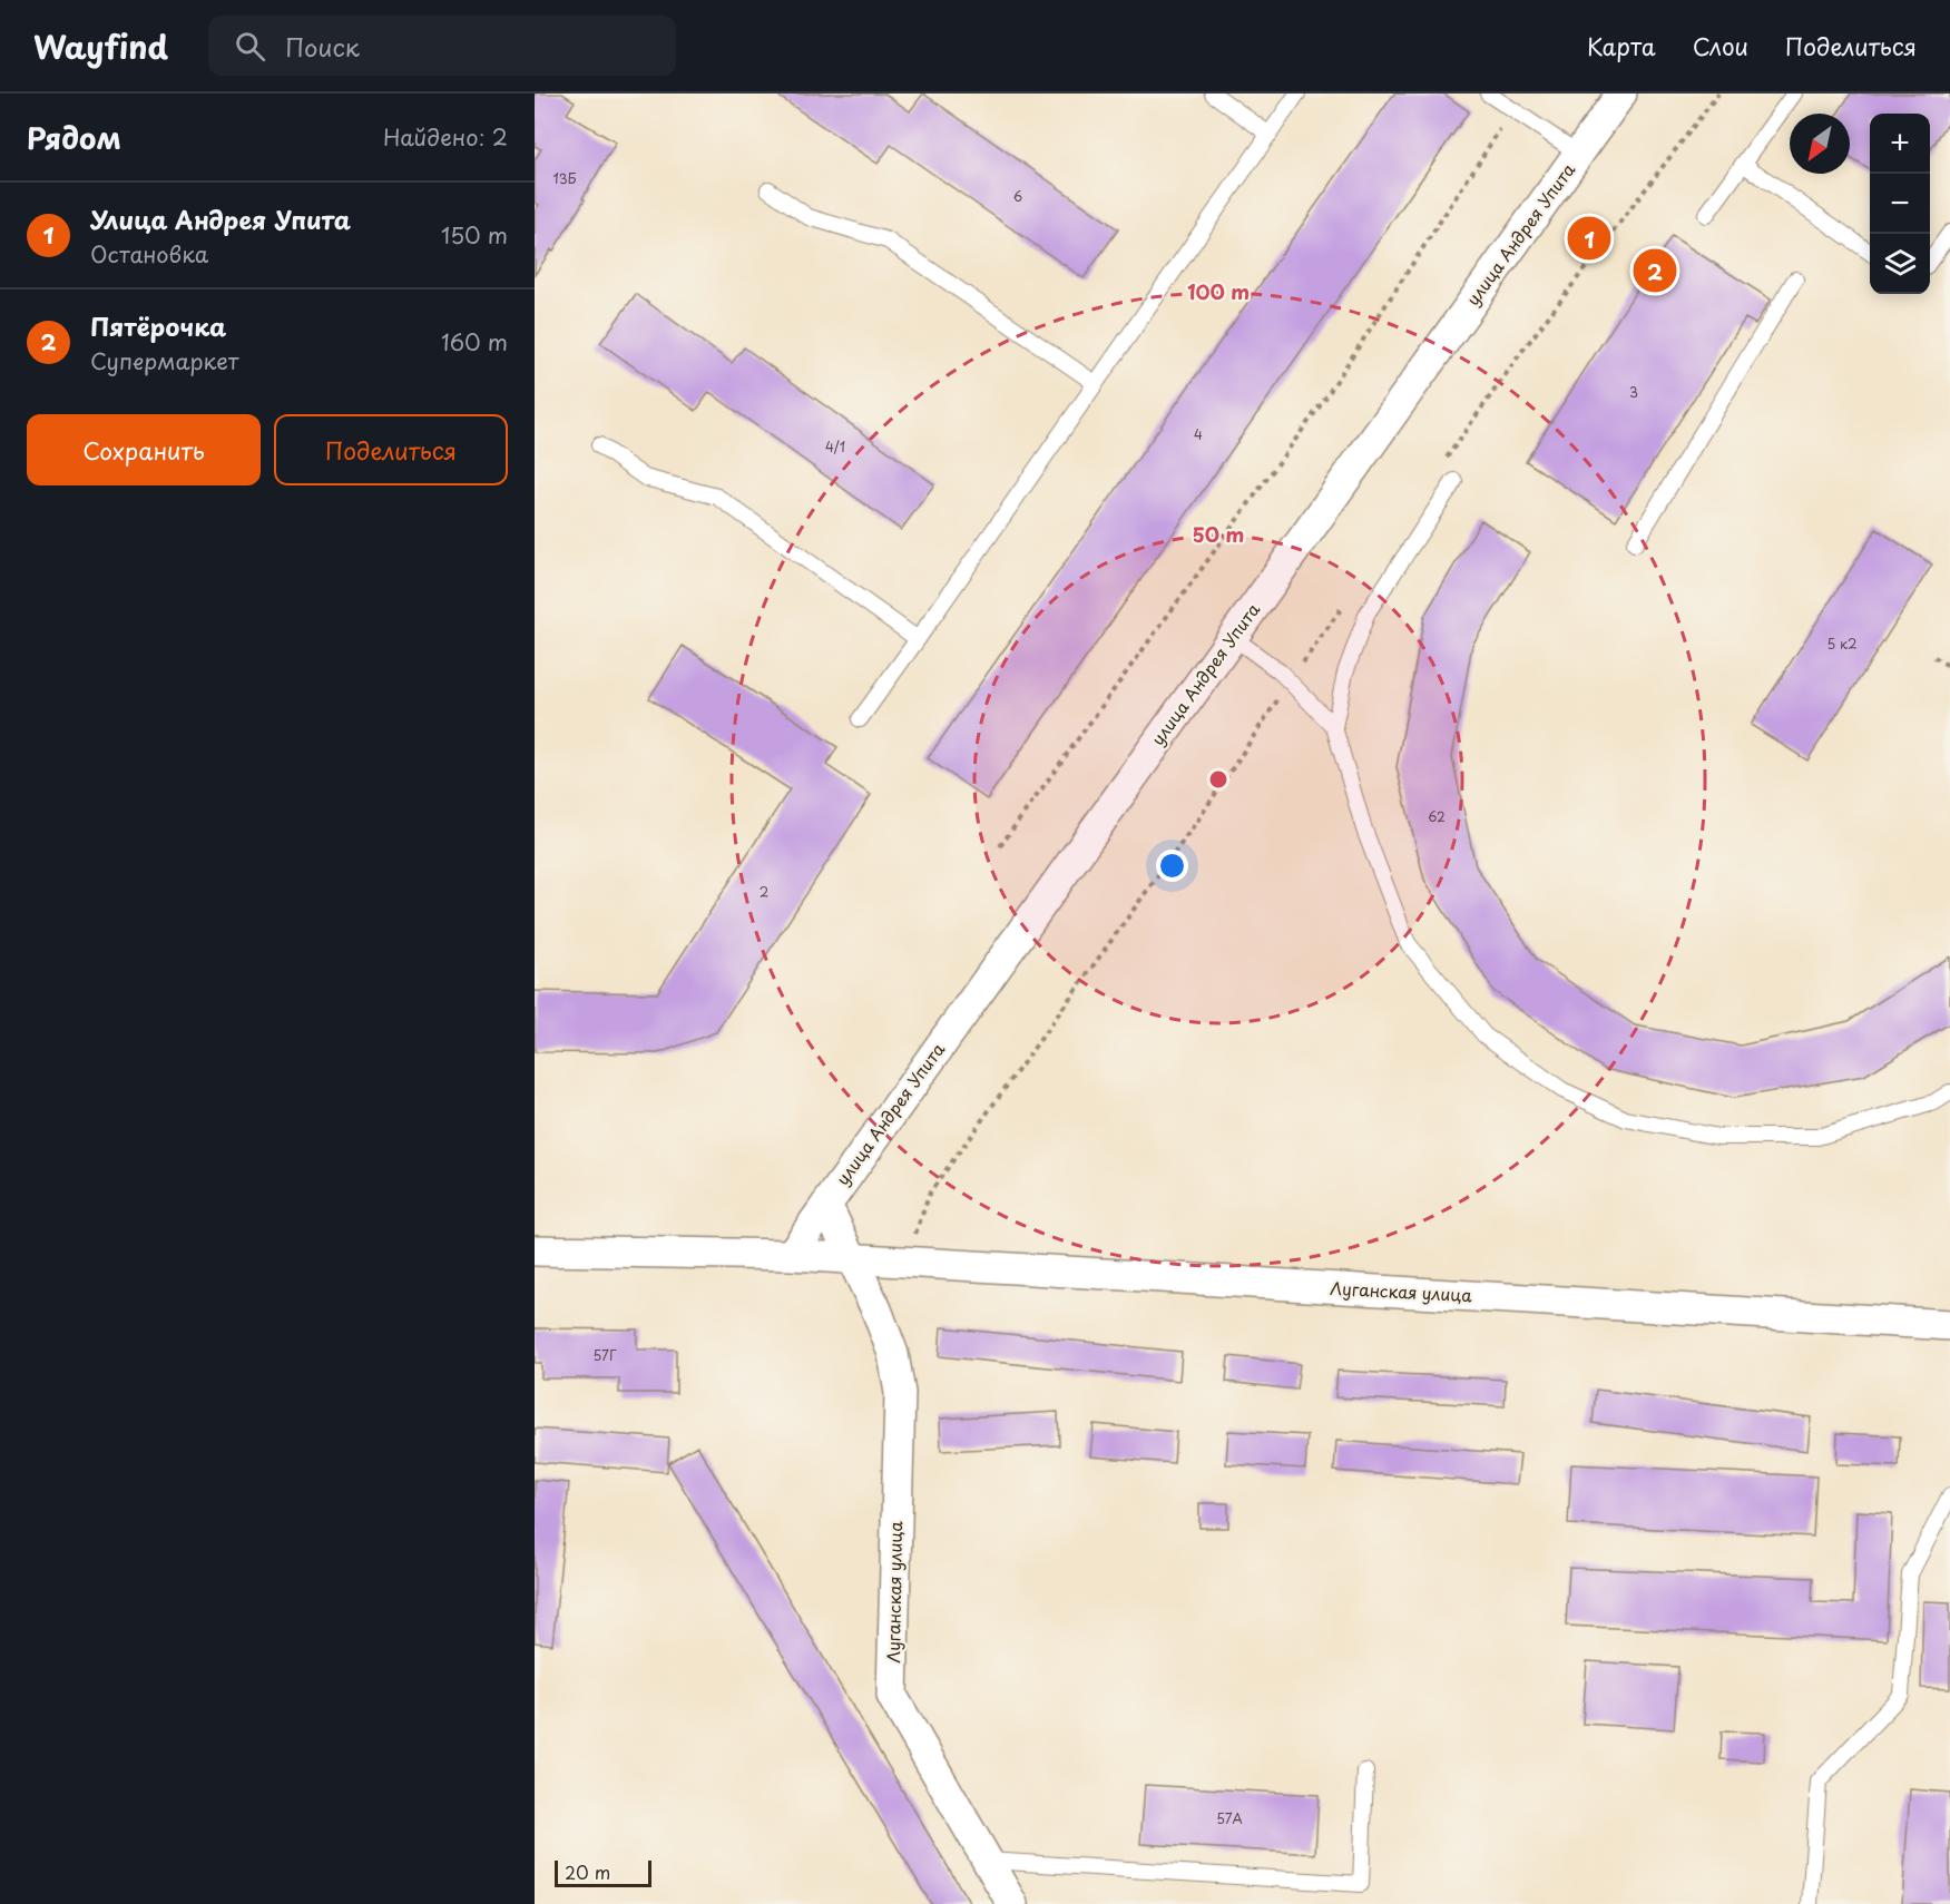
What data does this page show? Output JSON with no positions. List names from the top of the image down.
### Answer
{
  "streets": {
    "street": ["улица Андрея Упита", "Луганская улица"]
  },
  "crossings": [
    ["улица Андрея Упита", "Луганская улица"]
  ],
  "house_numbers": [
    "13Б",
    "6",
    "3",
    "4",
    "4/1",
    "5 к2",
    "62",
    "2",
    "57Г",
    "57А"
  ],
  "scale_bar": "20 m",
  "north": "bottom left",
  "page": {
    "header": "Wayfind",
    "search": "Поиск",
    "nav": ["Карта", "Слои", "Поделиться"],
    "heading": ["Рядом", "Найдено: 2"],
    "map_buttons": ["+", "−"],
    "list": [
      {
        "mark": "1",
        "name": "Улица Андрея Упита",
        "note": "Остановка",
        "value": "150 m"
      },
      {
        "mark": "2",
        "name": "Пятёрочка",
        "note": "Супермаркет",
        "value": "160 m"
      }
    ],
    "pins": ["1", "2"],
    "buttons": ["Сохранить", "Поделиться"],
    "scale": "20 m"
  },
  "rings": ["100 m", "50 m"]
}
